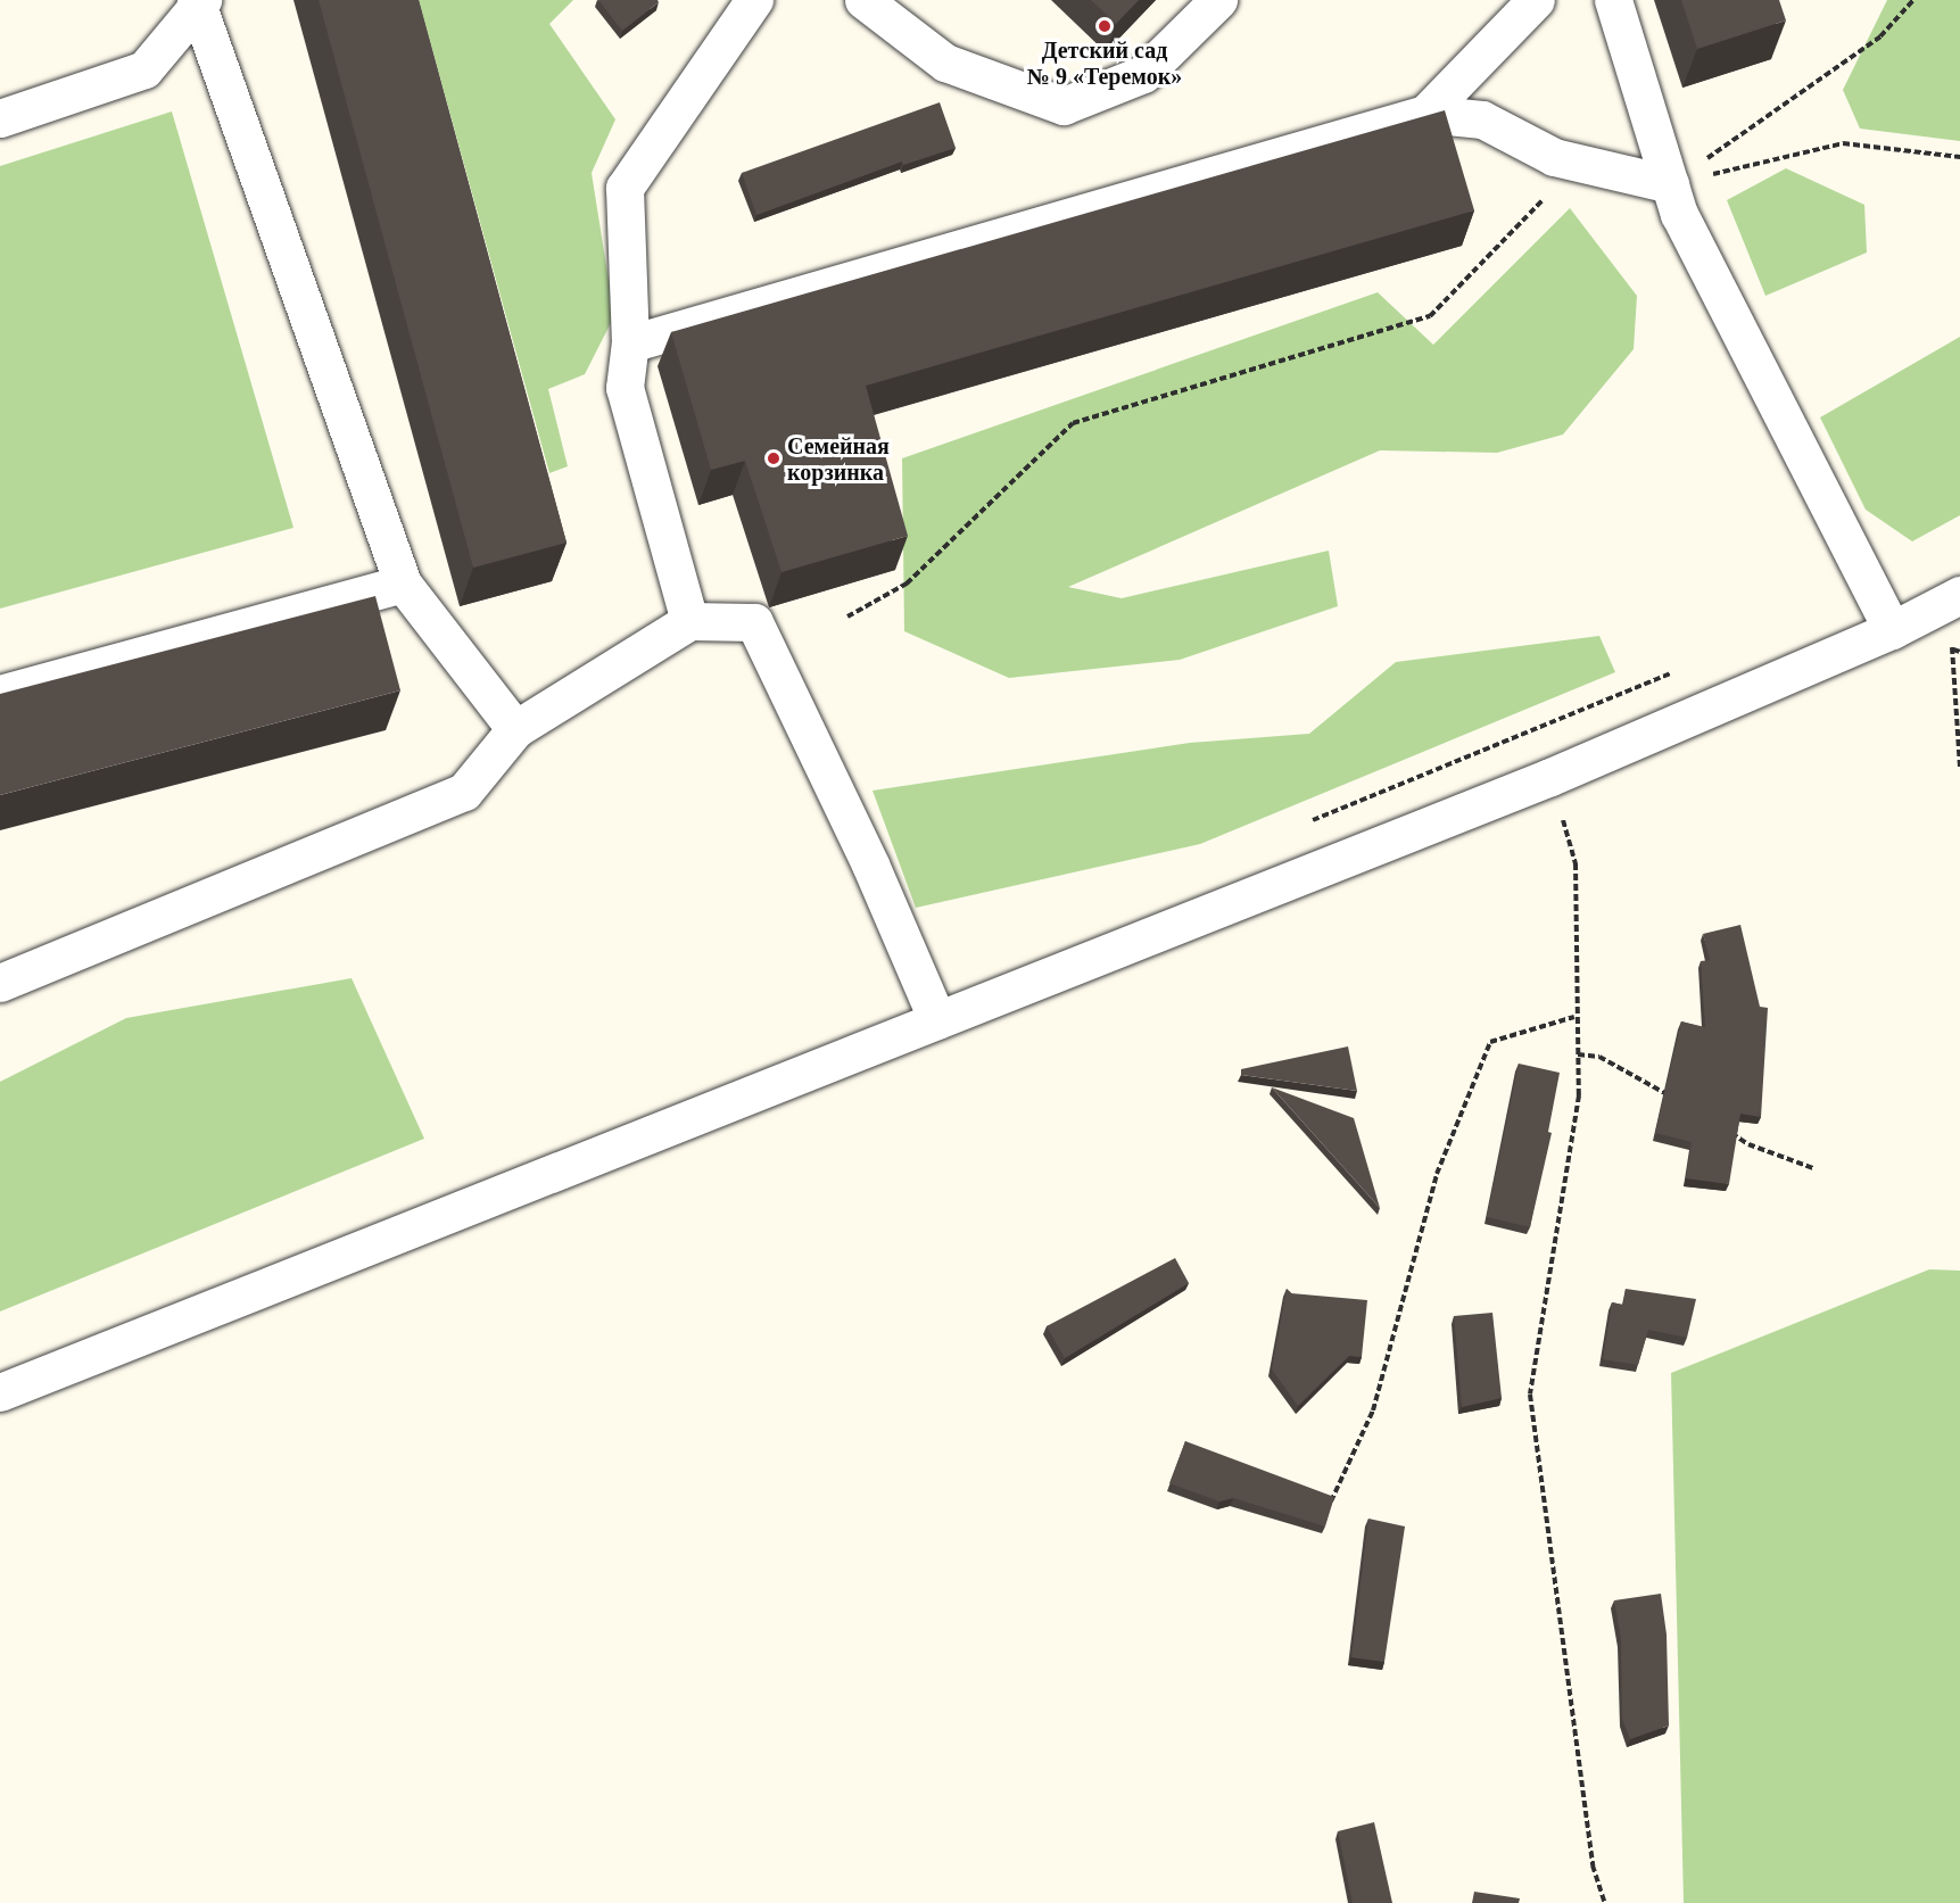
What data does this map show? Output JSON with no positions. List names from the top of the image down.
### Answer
{
  "places": ["Детский сад № 9 «Теремок»", "Семейная корзинка"]
}
